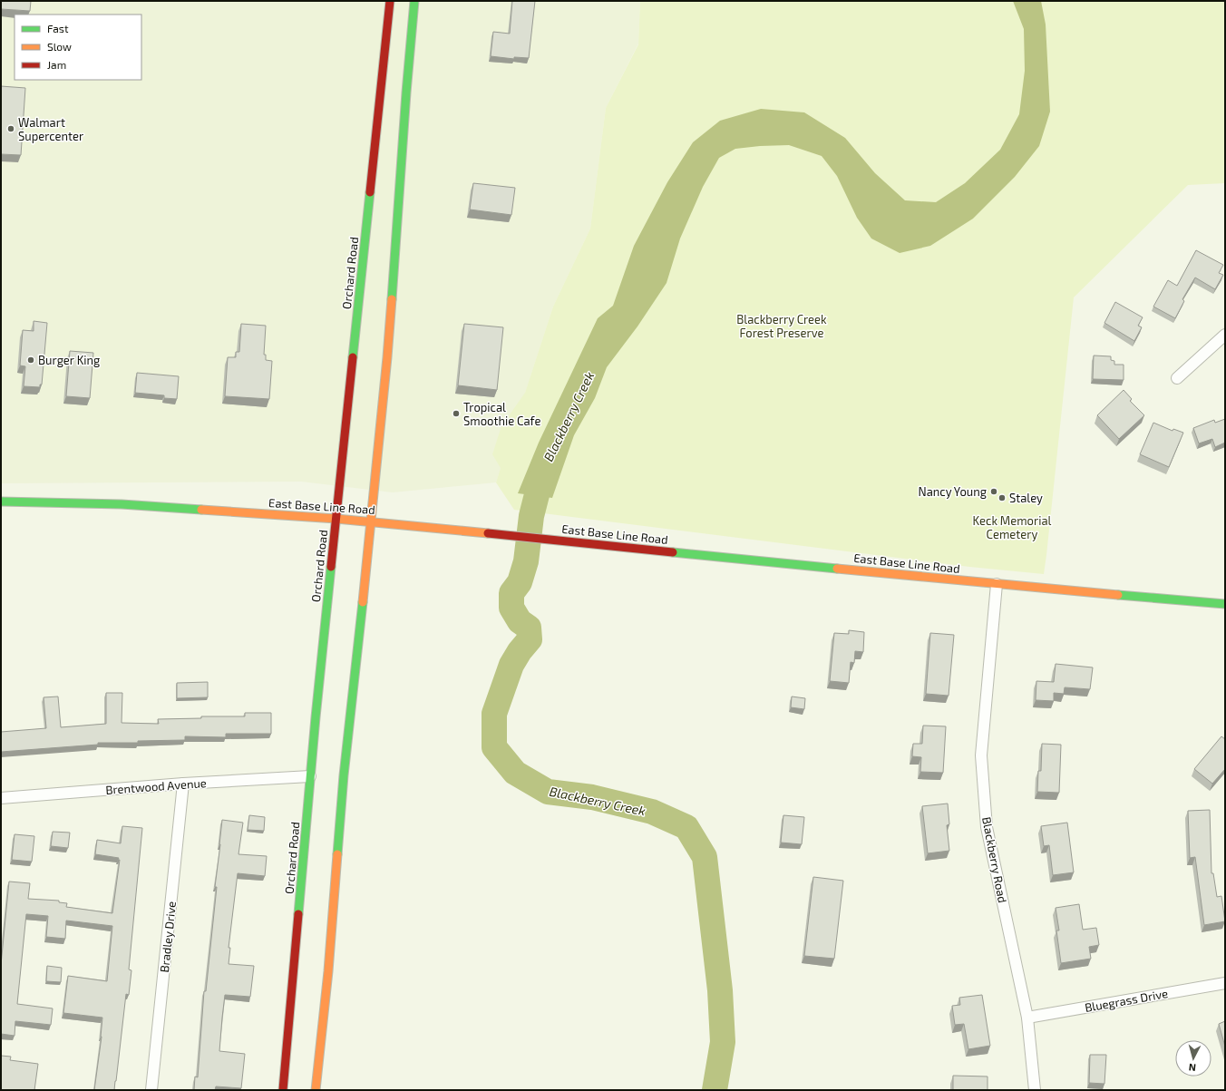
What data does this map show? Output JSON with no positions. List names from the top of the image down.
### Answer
{
  "streets": {
    "main road": ["Orchard Road", "East Base Line Road"],
    "street": [
      "Brentwood Avenue",
      "Blackberry Road",
      "Bradley Drive",
      "Bluegrass Drive"
    ]
  },
  "crossings": [
    ["Orchard Road", "East Base Line Road"],
    ["Orchard Road", "Brentwood Avenue"],
    ["East Base Line Road", "Blackberry Road"],
    ["Brentwood Avenue", "Bradley Drive"],
    ["Blackberry Road", "Bluegrass Drive"]
  ],
  "water": ["Blackberry Creek"],
  "parks": ["Blackberry Creek Forest Preserve", "Keck Memorial Cemetery"],
  "places": [
    "Walmart Supercenter",
    "Burger King",
    "Tropical Smoothie Cafe",
    "Nancy Young",
    "Staley"
  ],
  "legend": ["Fast", "Slow", "Jam"],
  "north": "bottom"
}
